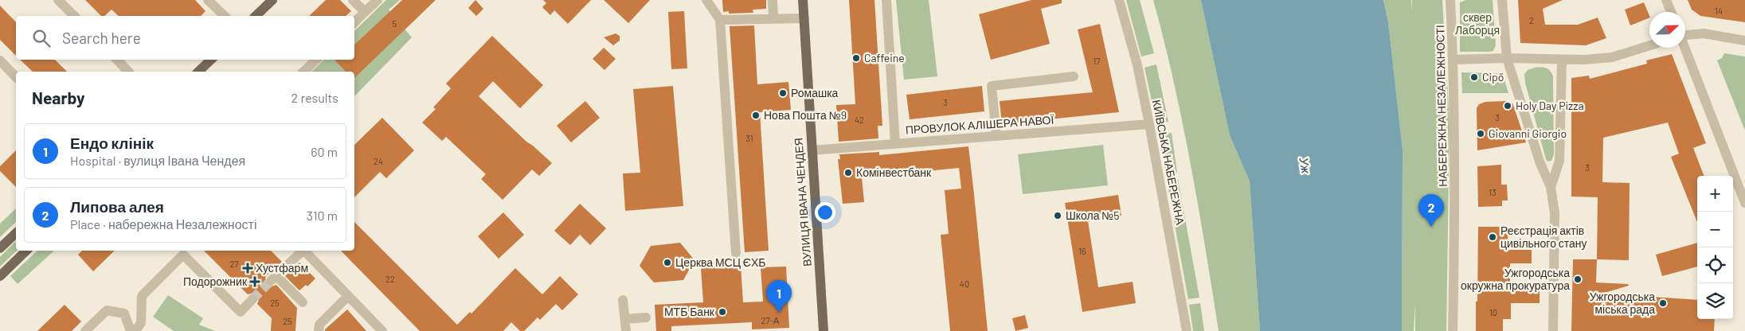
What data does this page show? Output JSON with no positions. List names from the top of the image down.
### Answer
{
  "streets": {
    "main road": ["ВУЛИЦЯ ІВАНА ЧЕНДЕЯ"],
    "street": ["НАБЕРЕЖНА НЕЗАЛЕЖНОСТІ", "ПРОВУЛОК АЛІШЕРА НАВОЇ", "КИЇВСЬКА НАБЕРЕЖНА"]
  },
  "crossings": [
    ["ПРОВУЛОК АЛІШЕРА НАВОЇ", "КИЇВСЬКА НАБЕРЕЖНА"],
    ["ПРОВУЛОК АЛІШЕРА НАВОЇ", "ВУЛИЦЯ ІВАНА ЧЕНДЕЯ"]
  ],
  "water": ["Уж"],
  "parks": ["сквер Лаборця"],
  "places": {
    "other": [
      "Caffeine",
      "Cipő",
      "Ромашка",
      "Holy Day Pizza",
      "Нова Пошта №9",
      "Giovanni Giorgio",
      "Комінвестбанк",
      "Школа №5",
      "Реєстрація актів цивільного стану",
      "Церква МСЦ ЄХБ",
      "Ужгородська окружна прокуратура",
      "Ужгородська міська рада",
      "МТБ Банк"
    ],
    "health": ["Хустфарм", "Подорожник"]
  },
  "house_numbers": [
    "14",
    "2",
    "5",
    "17",
    "3",
    "3",
    "42",
    "31",
    "24",
    "3",
    "13",
    "16",
    "27",
    "22",
    "40",
    "25",
    "10",
    "27-А",
    "25"
  ],
  "north": "right",
  "page": {
    "search": "Search here",
    "heading": ["Nearby", "2 results"],
    "list": [
      {
        "mark": "1",
        "name": "Ендо клінік",
        "note": "Hospital · вулиця Івана Чендея",
        "value": "60 m"
      },
      {
        "mark": "2",
        "name": "Липова алея",
        "note": "Place · набережна Незалежності",
        "value": "310 m"
      }
    ],
    "map_buttons": ["+", "−"],
    "pins": ["2", "1"]
  }
}
